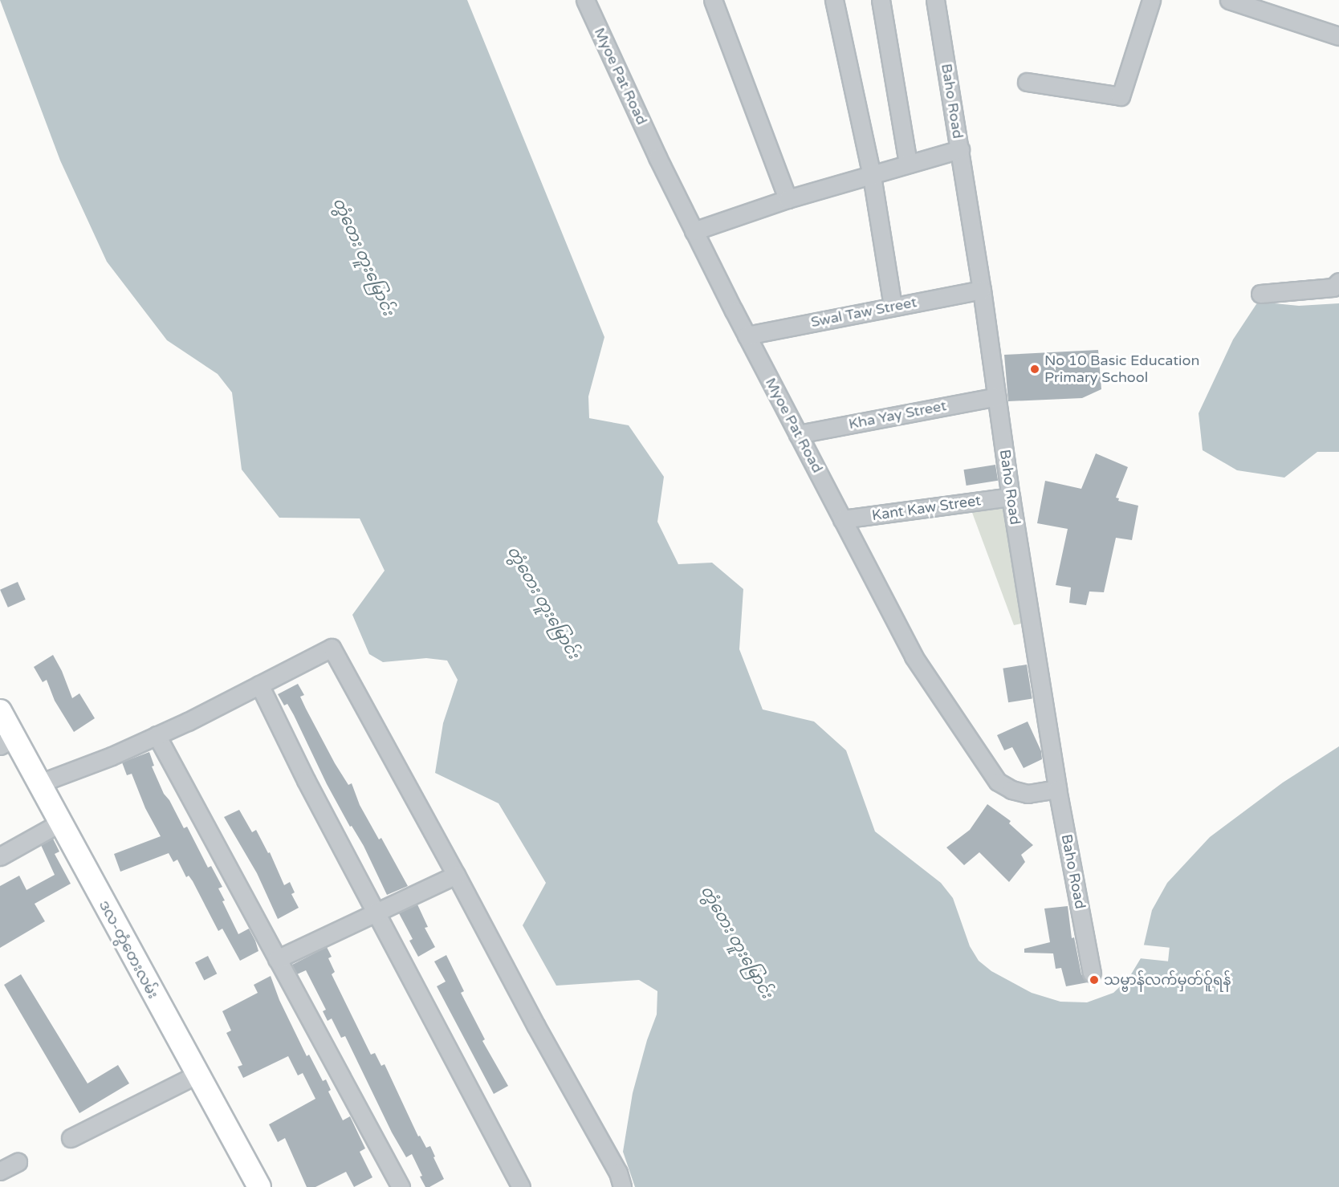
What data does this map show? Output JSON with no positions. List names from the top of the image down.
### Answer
{
  "streets": {
    "main road": ["ဒလ-တွံတေးလမ်း"],
    "street": [
      "Myoe Pat Road",
      "Baho Road",
      "Swal Taw Street",
      "Kha Yay Street",
      "Kant Kaw Street"
    ]
  },
  "crossings": [
    ["Myoe Pat Road", "Baho Road"],
    ["Myoe Pat Road", "Swal Taw Street"],
    ["Myoe Pat Road", "Kha Yay Street"],
    ["Myoe Pat Road", "Kant Kaw Street"],
    ["Baho Road", "Swal Taw Street"],
    ["Baho Road", "Kha Yay Street"],
    ["Baho Road", "Kant Kaw Street"]
  ],
  "water": ["တွံတေး တူးမြောင်း"],
  "places": ["No 10 Basic Education Primary School", "သမ္ဗာန်လက်မှတ်ဝ်ူရန်"]
}
